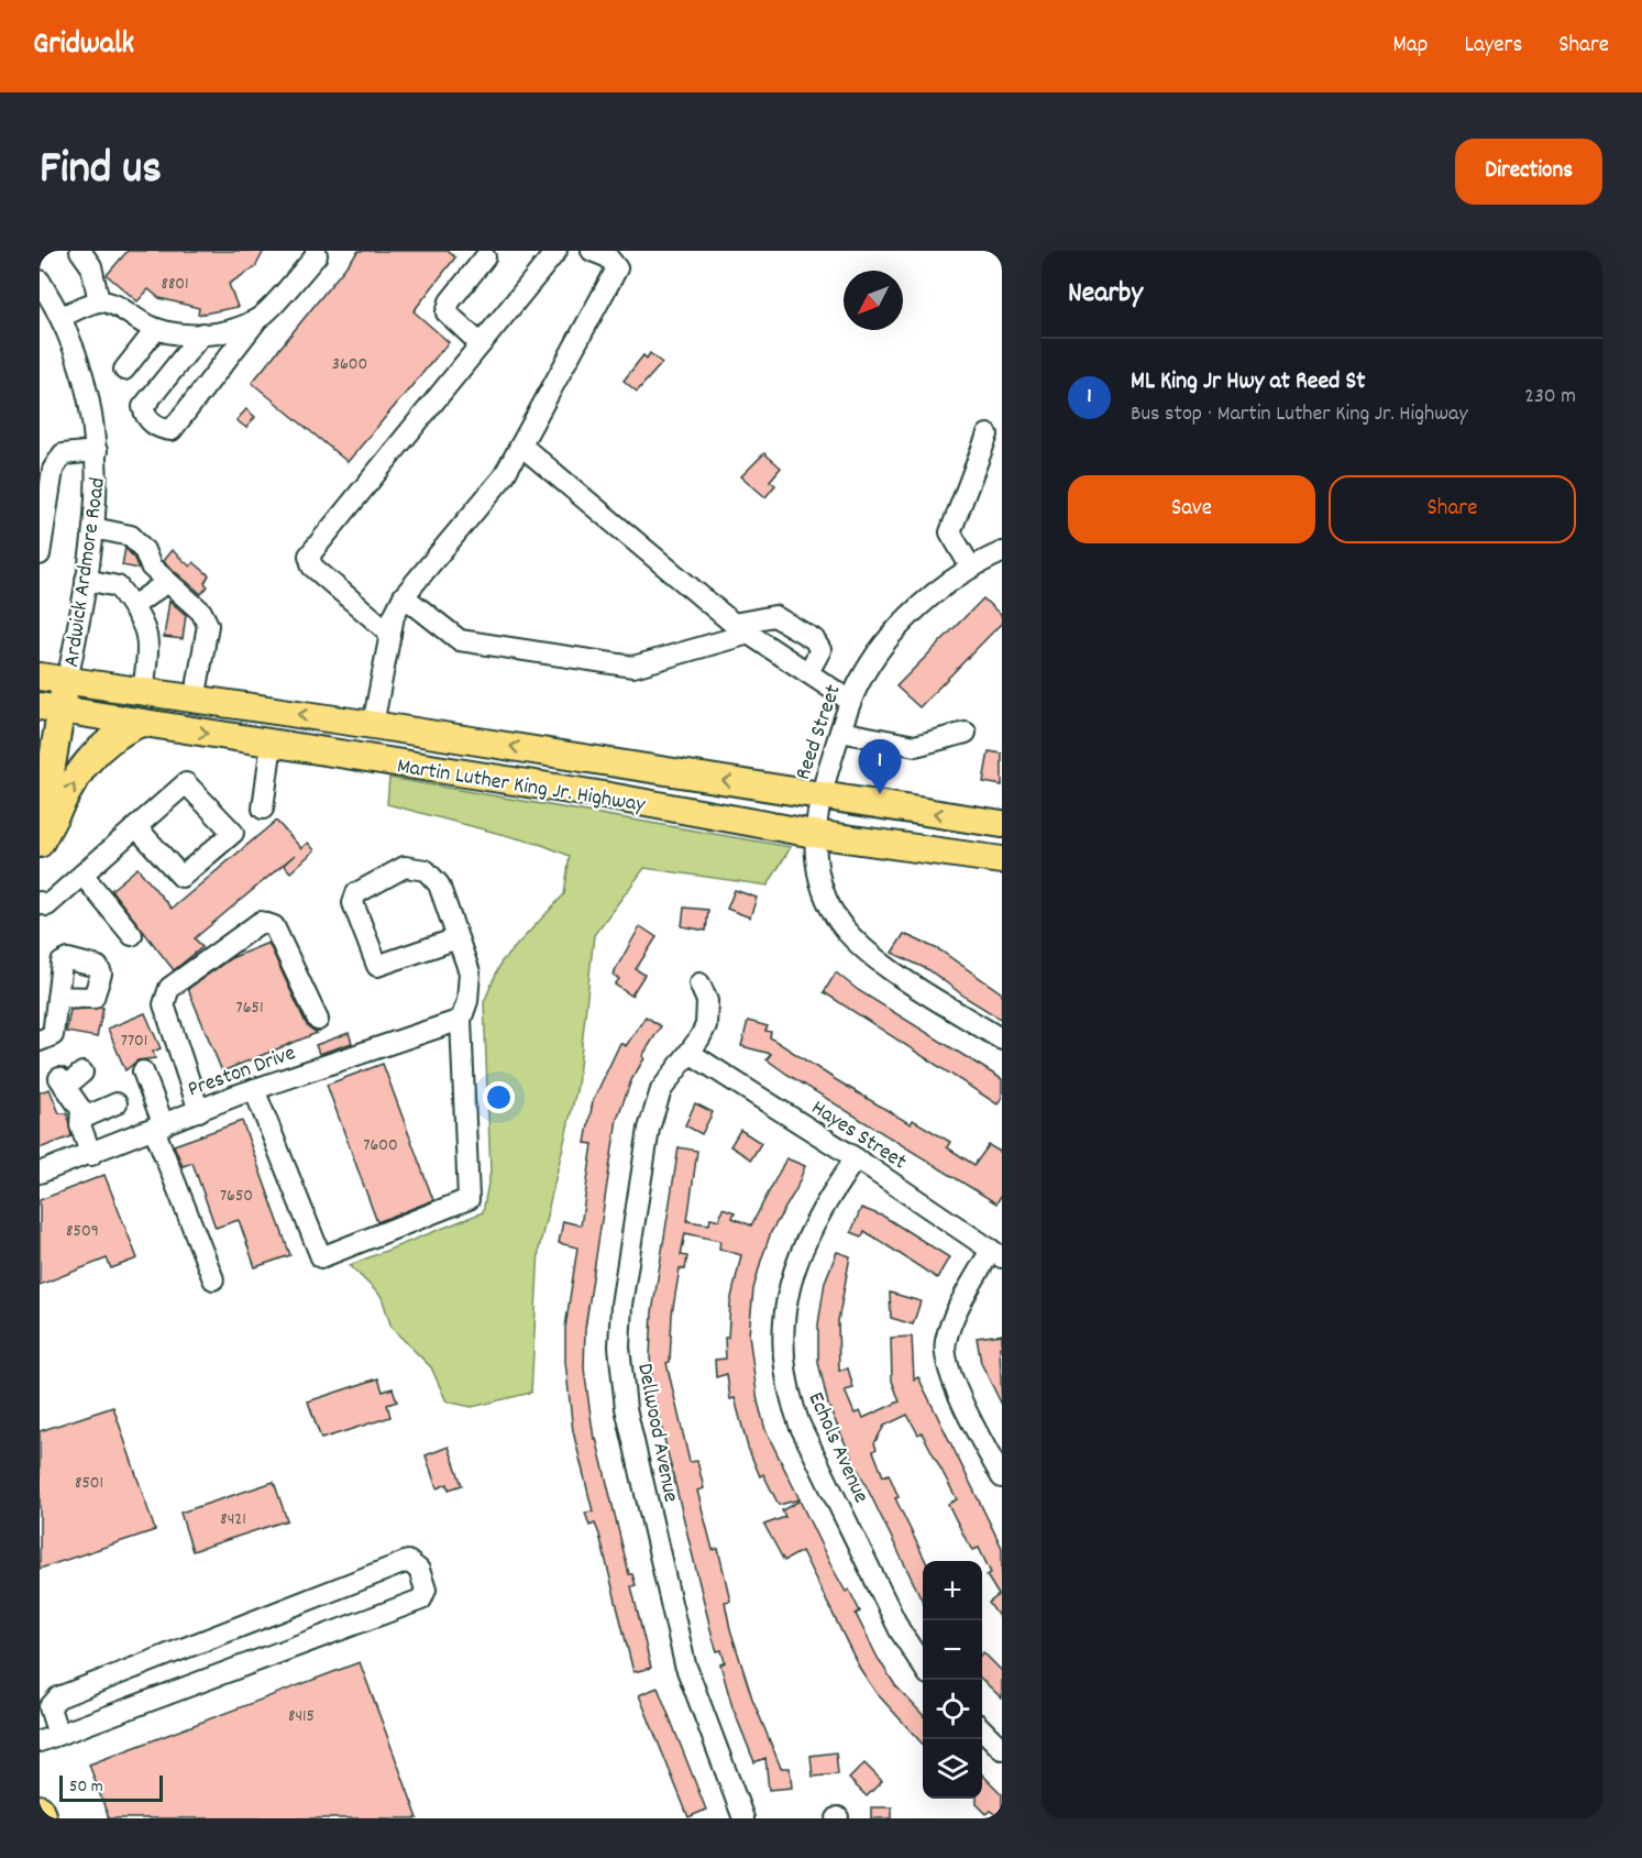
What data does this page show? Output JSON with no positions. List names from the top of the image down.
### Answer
{
  "streets": {
    "main road": ["Ardwick Ardmore Road", "Martin Luther King Jr. Highway"],
    "street": [
      "Reed Street",
      "Preston Drive",
      "Hayes Street",
      "Dellwood Avenue",
      "Echols Avenue"
    ]
  },
  "crossings": [
    ["Ardwick Ardmore Road", "Martin Luther King Jr. Highway"],
    ["Reed Street", "Martin Luther King Jr. Highway"],
    ["Hayes Street", "Dellwood Avenue"],
    ["Hayes Street", "Echols Avenue"]
  ],
  "house_numbers": [
    "8801",
    "3600",
    "7651",
    "7701",
    "7600",
    "7650",
    "8509",
    "8501",
    "8421",
    "8415"
  ],
  "scale_bar": "50 m",
  "north": "bottom left",
  "page": {
    "header": "Gridwalk",
    "nav": ["Map", "Layers", "Share"],
    "title": "Find us",
    "buttons": [
      "Directions",
      ["Save", "Share"]
    ],
    "heading": "Nearby",
    "list": [
      {
        "mark": "1",
        "name": "ML King Jr Hwy at Reed St",
        "note": "Bus stop · Martin Luther King Jr. Highway",
        "value": "230 m"
      }
    ],
    "pins": "1",
    "map_buttons": ["+", "−"],
    "scale": "50 m"
  }
}
